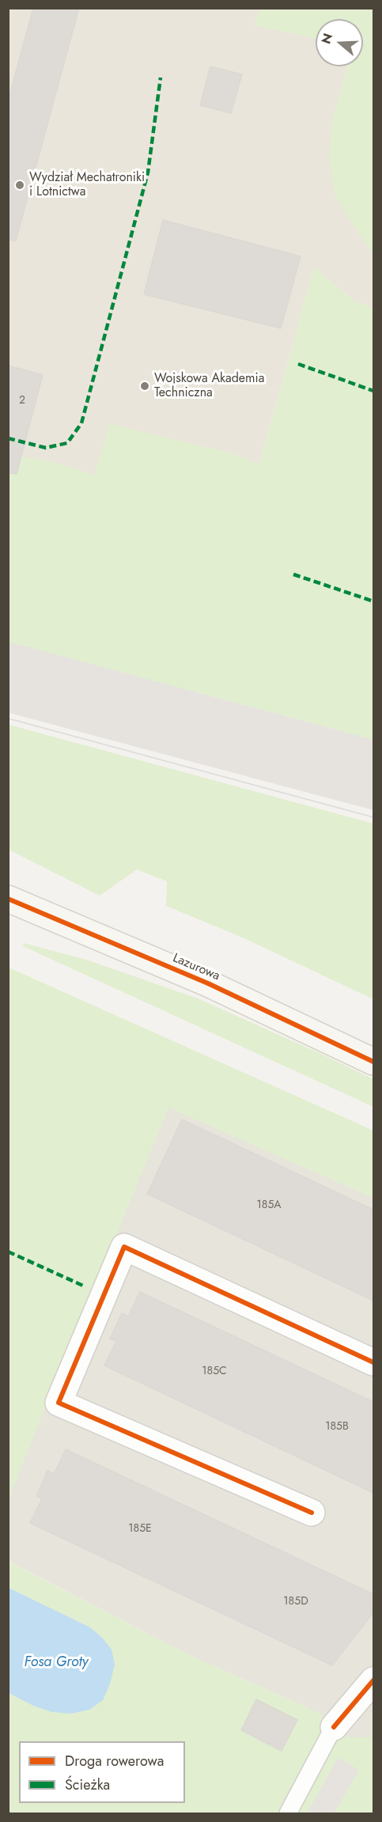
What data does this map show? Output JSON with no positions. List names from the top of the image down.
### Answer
{
  "streets": {
    "street": ["Lazurowa"]
  },
  "water": ["Fosa Groty"],
  "places": ["Wydział Mechatroniki i Lotnictwa", "Wojskowa Akademia Techniczna"],
  "house_numbers": [
    "2",
    "185A",
    "185C",
    "185B",
    "185E",
    "185D"
  ],
  "legend": ["Droga rowerowa", "Ścieżka"],
  "north": "left"
}
